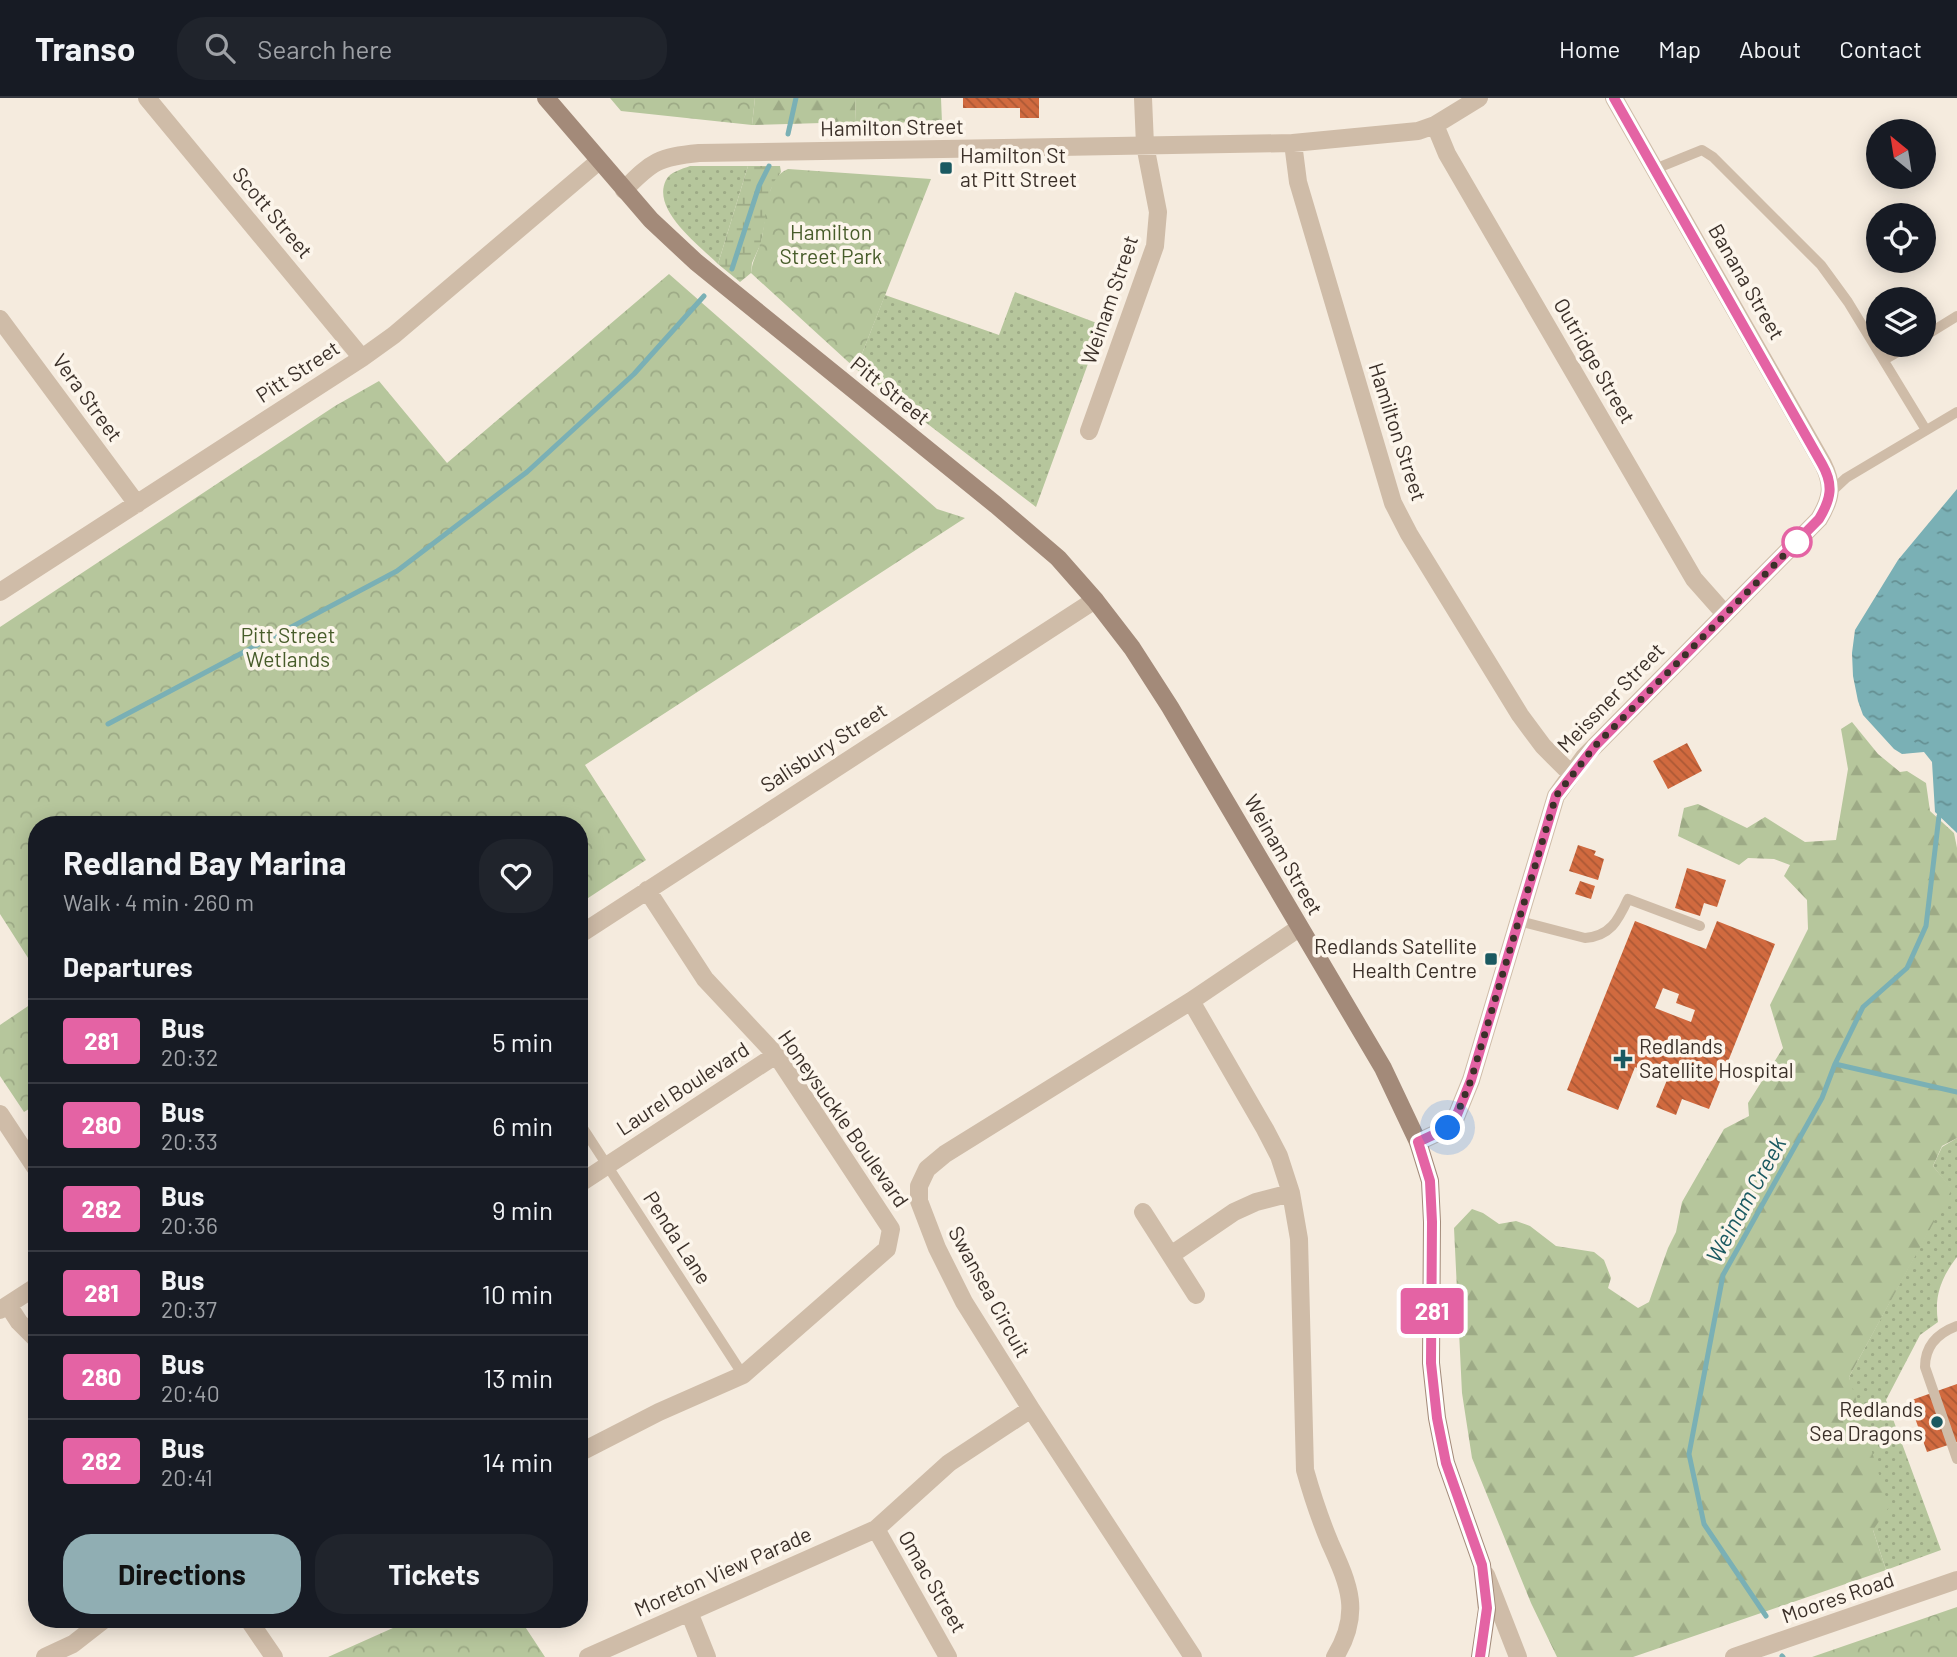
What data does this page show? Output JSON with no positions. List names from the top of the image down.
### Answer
{
  "streets": {
    "street": [
      "Hamilton Street",
      "Scott Street",
      "Banana Street",
      "Weinam Street",
      "Outridge Street",
      "Pitt Street",
      "Vera Street",
      "Meissner Street",
      "Salisbury Street",
      "Laurel Boulevard",
      "Honeysuckle Boulevard",
      "Swansea Circuit",
      "Moreton View Parade",
      "Omac Street",
      "Moores Road"
    ],
    "lane": ["Penda Lane"]
  },
  "crossings": [
    ["Hamilton Street", "Weinam Street"],
    ["Hamilton Street", "Outridge Street"],
    ["Hamilton Street", "Pitt Street"],
    ["Hamilton Street", "Meissner Street"],
    ["Scott Street", "Pitt Street"],
    ["Banana Street", "Meissner Street"],
    ["Weinam Street", "Pitt Street"],
    ["Weinam Street", "Meissner Street"],
    ["Weinam Street", "Salisbury Street"],
    ["Weinam Street", "Swansea Circuit"],
    ["Outridge Street", "Meissner Street"],
    ["Pitt Street", "Vera Street"],
    ["Pitt Street", "Salisbury Street"],
    ["Salisbury Street", "Honeysuckle Boulevard"],
    ["Laurel Boulevard", "Honeysuckle Boulevard"],
    ["Laurel Boulevard", "Penda Lane"],
    ["Honeysuckle Boulevard", "Penda Lane"],
    ["Swansea Circuit", "Moreton View Parade"],
    ["Moreton View Parade", "Omac Street"]
  ],
  "water": ["Weinam Creek"],
  "parks": ["Hamilton Street Park", "Pitt Street Wetlands"],
  "places": {
    "transit": ["Hamilton St at Pitt Street", "Redlands Satellite Health Centre"],
    "health": ["Redlands Satellite Hospital"],
    "other": ["Redlands Sea Dragons"]
  },
  "lines": ["bus line 281"],
  "north": "top left",
  "page": {
    "header": "Transo",
    "search": "Search here",
    "nav": [
      "Home",
      "Map",
      "About",
      "Contact"
    ],
    "on_map": "281",
    "heading": [
      ["Redland Bay Marina", "Walk · 4 min · 260 m"],
      "Departures"
    ],
    "list": [
      {
        "mark": "281",
        "name": "Bus",
        "note": "20:32",
        "value": "5 min"
      },
      {
        "mark": "280",
        "name": "Bus",
        "note": "20:33",
        "value": "6 min"
      },
      {
        "mark": "282",
        "name": "Bus",
        "note": "20:36",
        "value": "9 min"
      },
      {
        "mark": "281",
        "name": "Bus",
        "note": "20:37",
        "value": "10 min"
      },
      {
        "mark": "280",
        "name": "Bus",
        "note": "20:40",
        "value": "13 min"
      },
      {
        "mark": "282",
        "name": "Bus",
        "note": "20:41",
        "value": "14 min"
      }
    ],
    "buttons": ["Directions", "Tickets"]
  }
}
